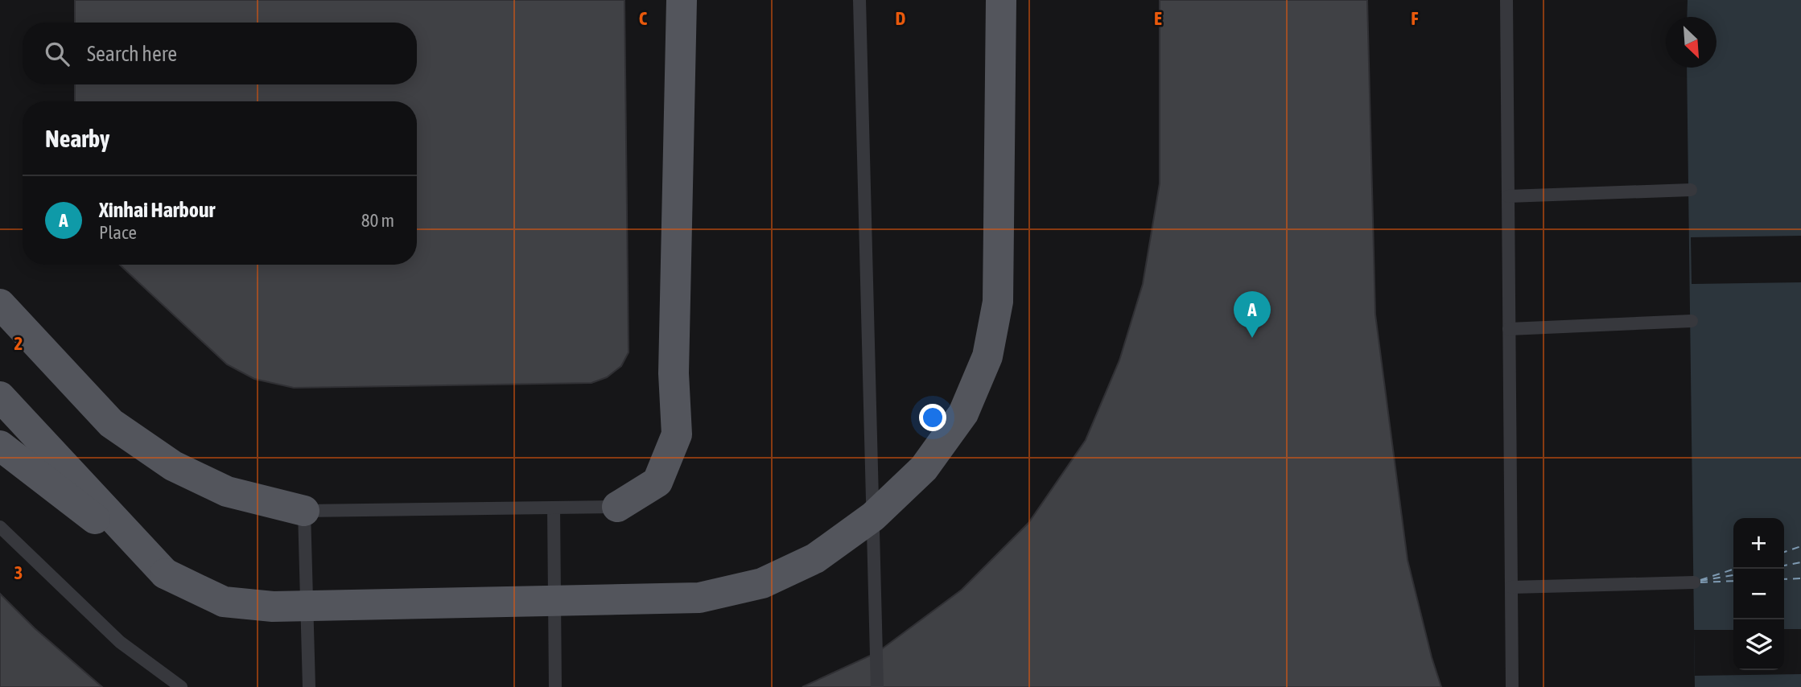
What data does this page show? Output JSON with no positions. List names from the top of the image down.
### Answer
{
  "north": "bottom right",
  "page": {
    "search": "Search here",
    "heading": "Nearby",
    "list": [
      {
        "mark": "A",
        "name": "Xinhai Harbour",
        "note": "Place",
        "value": "80 m"
      }
    ],
    "pins": "A",
    "map_buttons": ["+", "−"]
  },
  "grid": {
    "columns": [
      "C",
      "D",
      "E",
      "F"
    ],
    "rows": ["2", "3"]
  }
}
